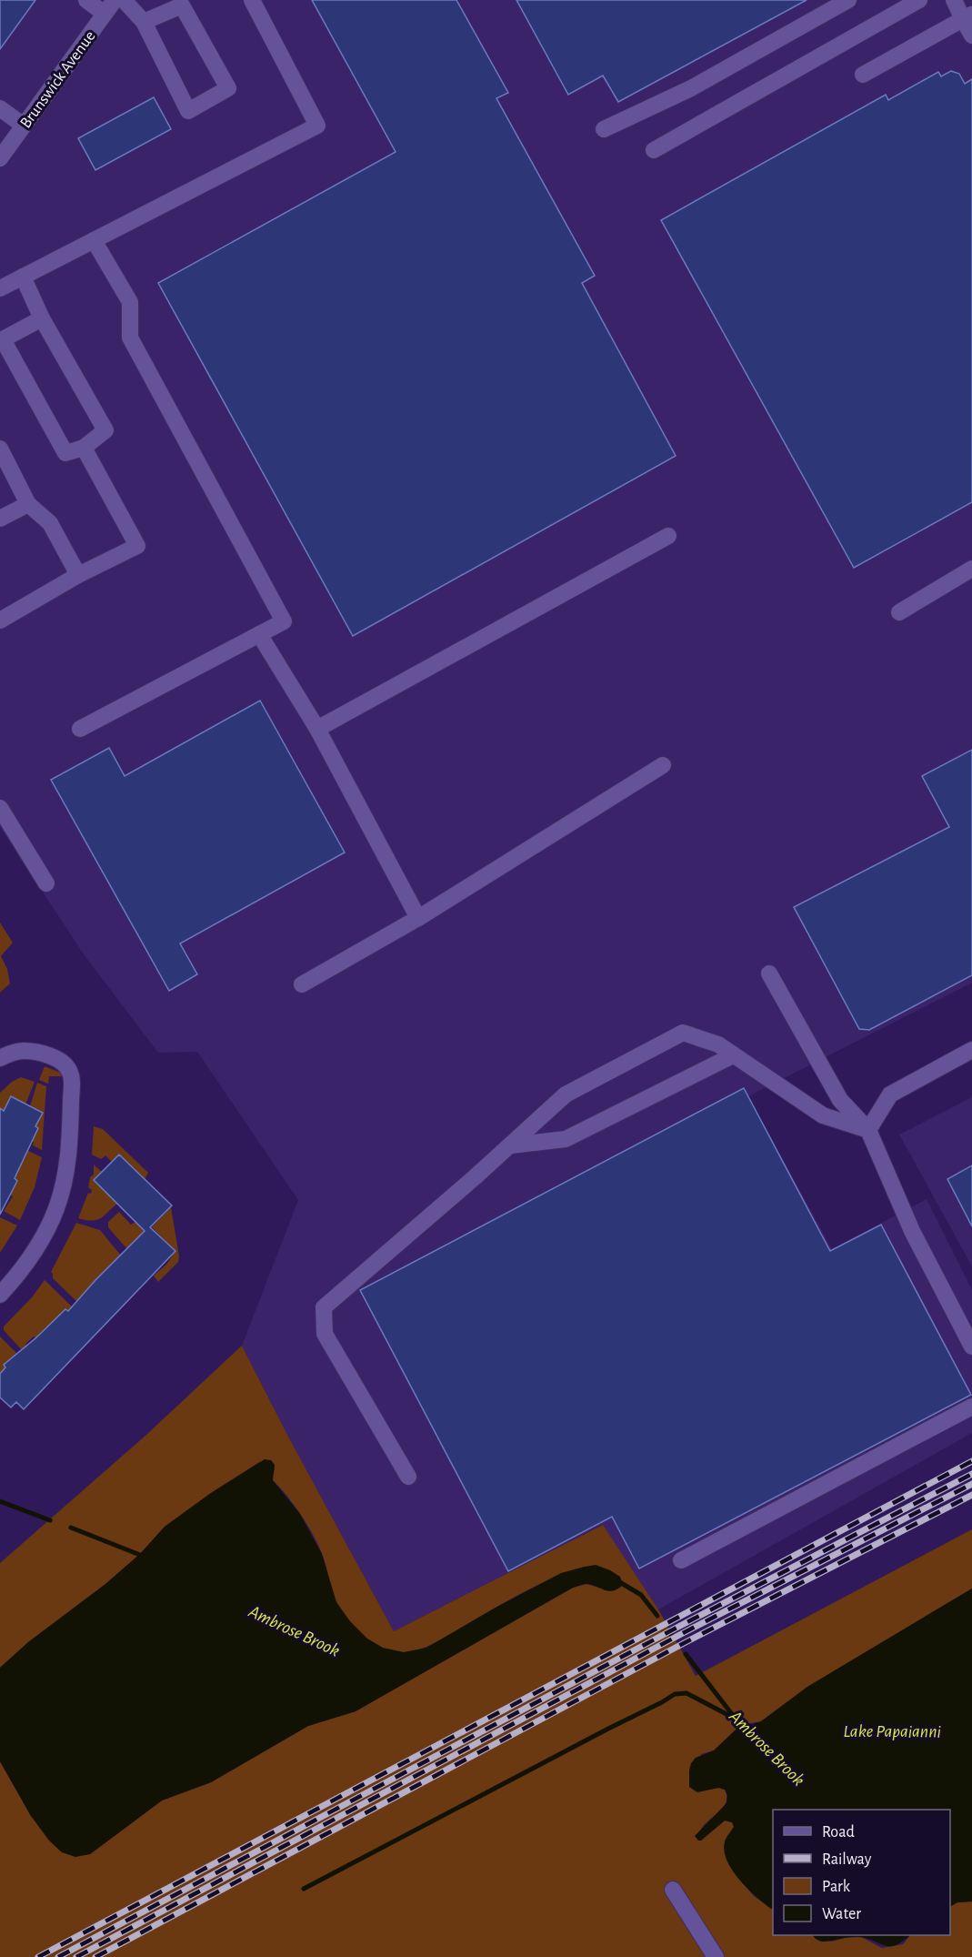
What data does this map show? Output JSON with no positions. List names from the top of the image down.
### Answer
{
  "streets": {
    "street": ["Brunswick Avenue"]
  },
  "water": ["Ambrose Brook", "Lake Papaianni"],
  "legend": [
    "Road",
    "Railway",
    "Park",
    "Water"
  ]
}
